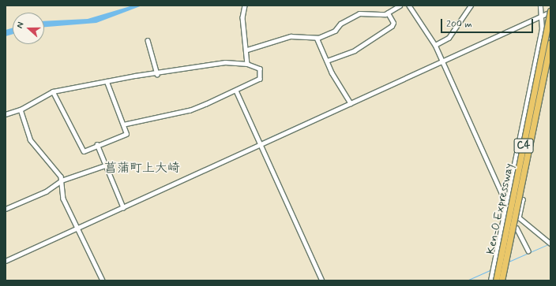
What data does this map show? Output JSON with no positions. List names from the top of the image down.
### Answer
{
  "streets": {
    "highway": ["C4", "Ken-O Expressway"]
  },
  "districts": ["菖蒲町上大崎"],
  "scale_bar": "200 m",
  "north": "left"
}
